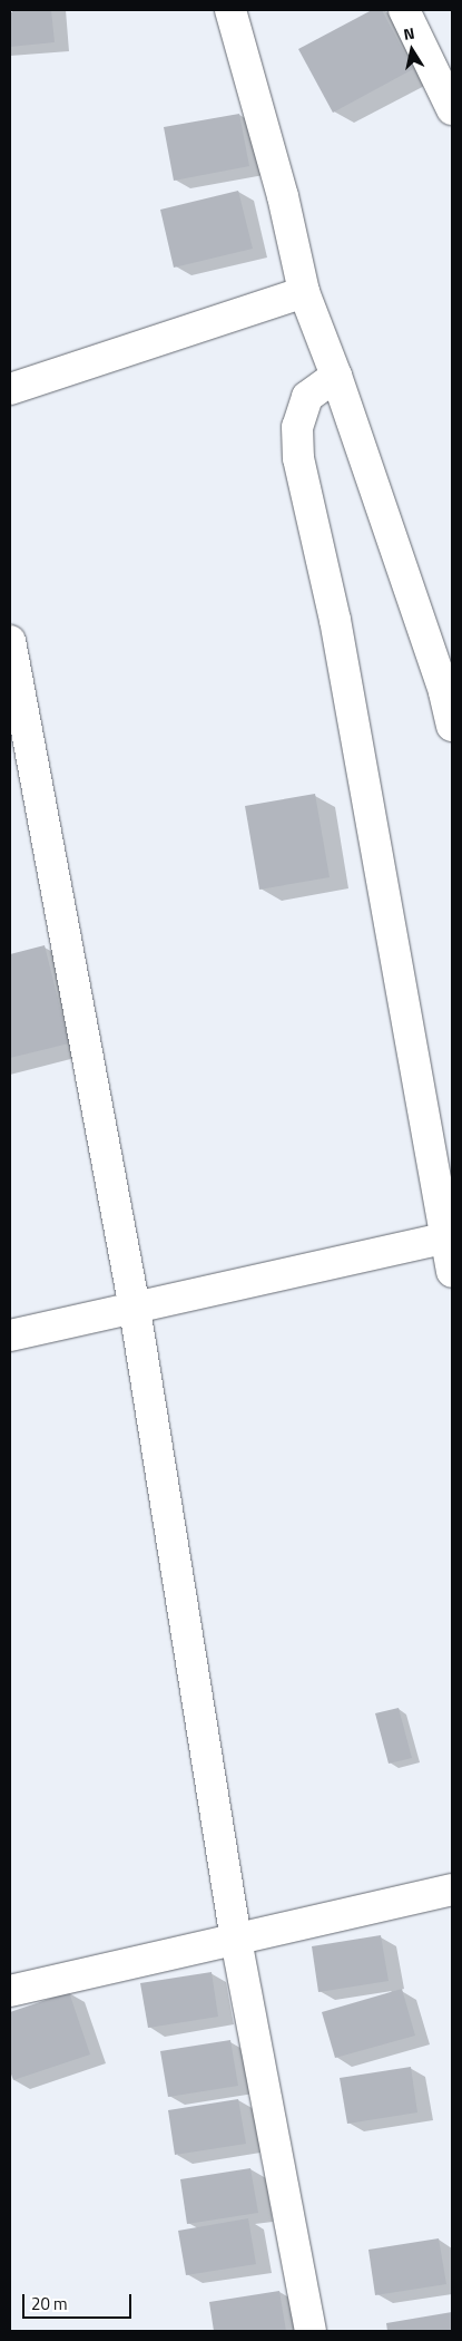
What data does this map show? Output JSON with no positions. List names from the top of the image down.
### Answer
{
  "scale_bar": "20 m",
  "north": "top"
}
